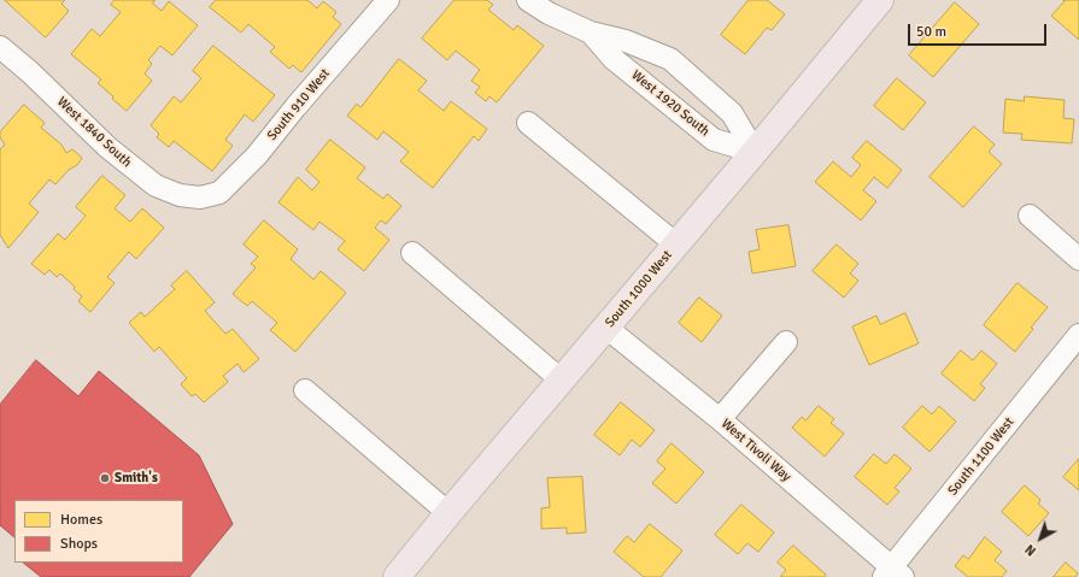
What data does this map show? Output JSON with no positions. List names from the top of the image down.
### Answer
{
  "streets": {
    "main road": ["South 1000 West"],
    "street": [
      "West 1920 South",
      "South 910 West",
      "West 1840 South",
      "West Tivoli Way",
      "South 1100 West"
    ]
  },
  "crossings": [
    ["West 1920 South", "South 1000 West"],
    ["South 910 West", "West 1840 South"],
    ["South 1000 West", "West Tivoli Way"],
    ["West Tivoli Way", "South 1100 West"]
  ],
  "places": ["Smith's"],
  "legend": ["Homes", "Shops"],
  "scale_bar": "50 m",
  "north": "bottom left"
}
